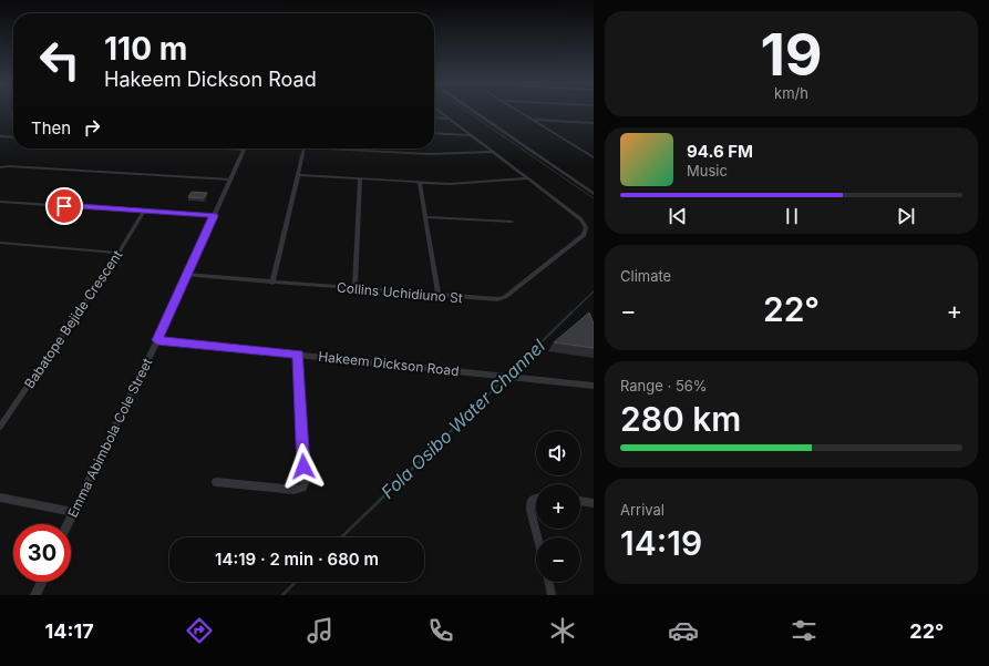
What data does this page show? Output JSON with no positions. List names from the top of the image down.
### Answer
{
  "streets": {
    "street": [
      "Collins Uchidiuno St",
      "Babatope Bejide Crescent",
      "Hakeem Dickson Road",
      "Emma Abimbola Cole Street"
    ]
  },
  "crossings": [
    ["Collins Uchidiuno St", "Emma Abimbola Cole Street"],
    ["Hakeem Dickson Road", "Emma Abimbola Cole Street"]
  ],
  "water": ["Fola Osibo Water Channel"],
  "page": {
    "tile": [
      ["19", "km/h"],
      "Climate",
      ["Range · 56%", "280 km"],
      ["Arrival", "14:19"]
    ],
    "turn": ["110 m", "Hakeem Dickson Road"],
    "then": "Then",
    "song": ["94.6 FM", "Music"],
    "heat": ["−", "22°", "+"],
    "map_buttons": ["+", "−"],
    "limit": "30",
    "trip": "14:19 · 2 min · 680 m",
    "tabs": ["14:17", "22°"]
  }
}
